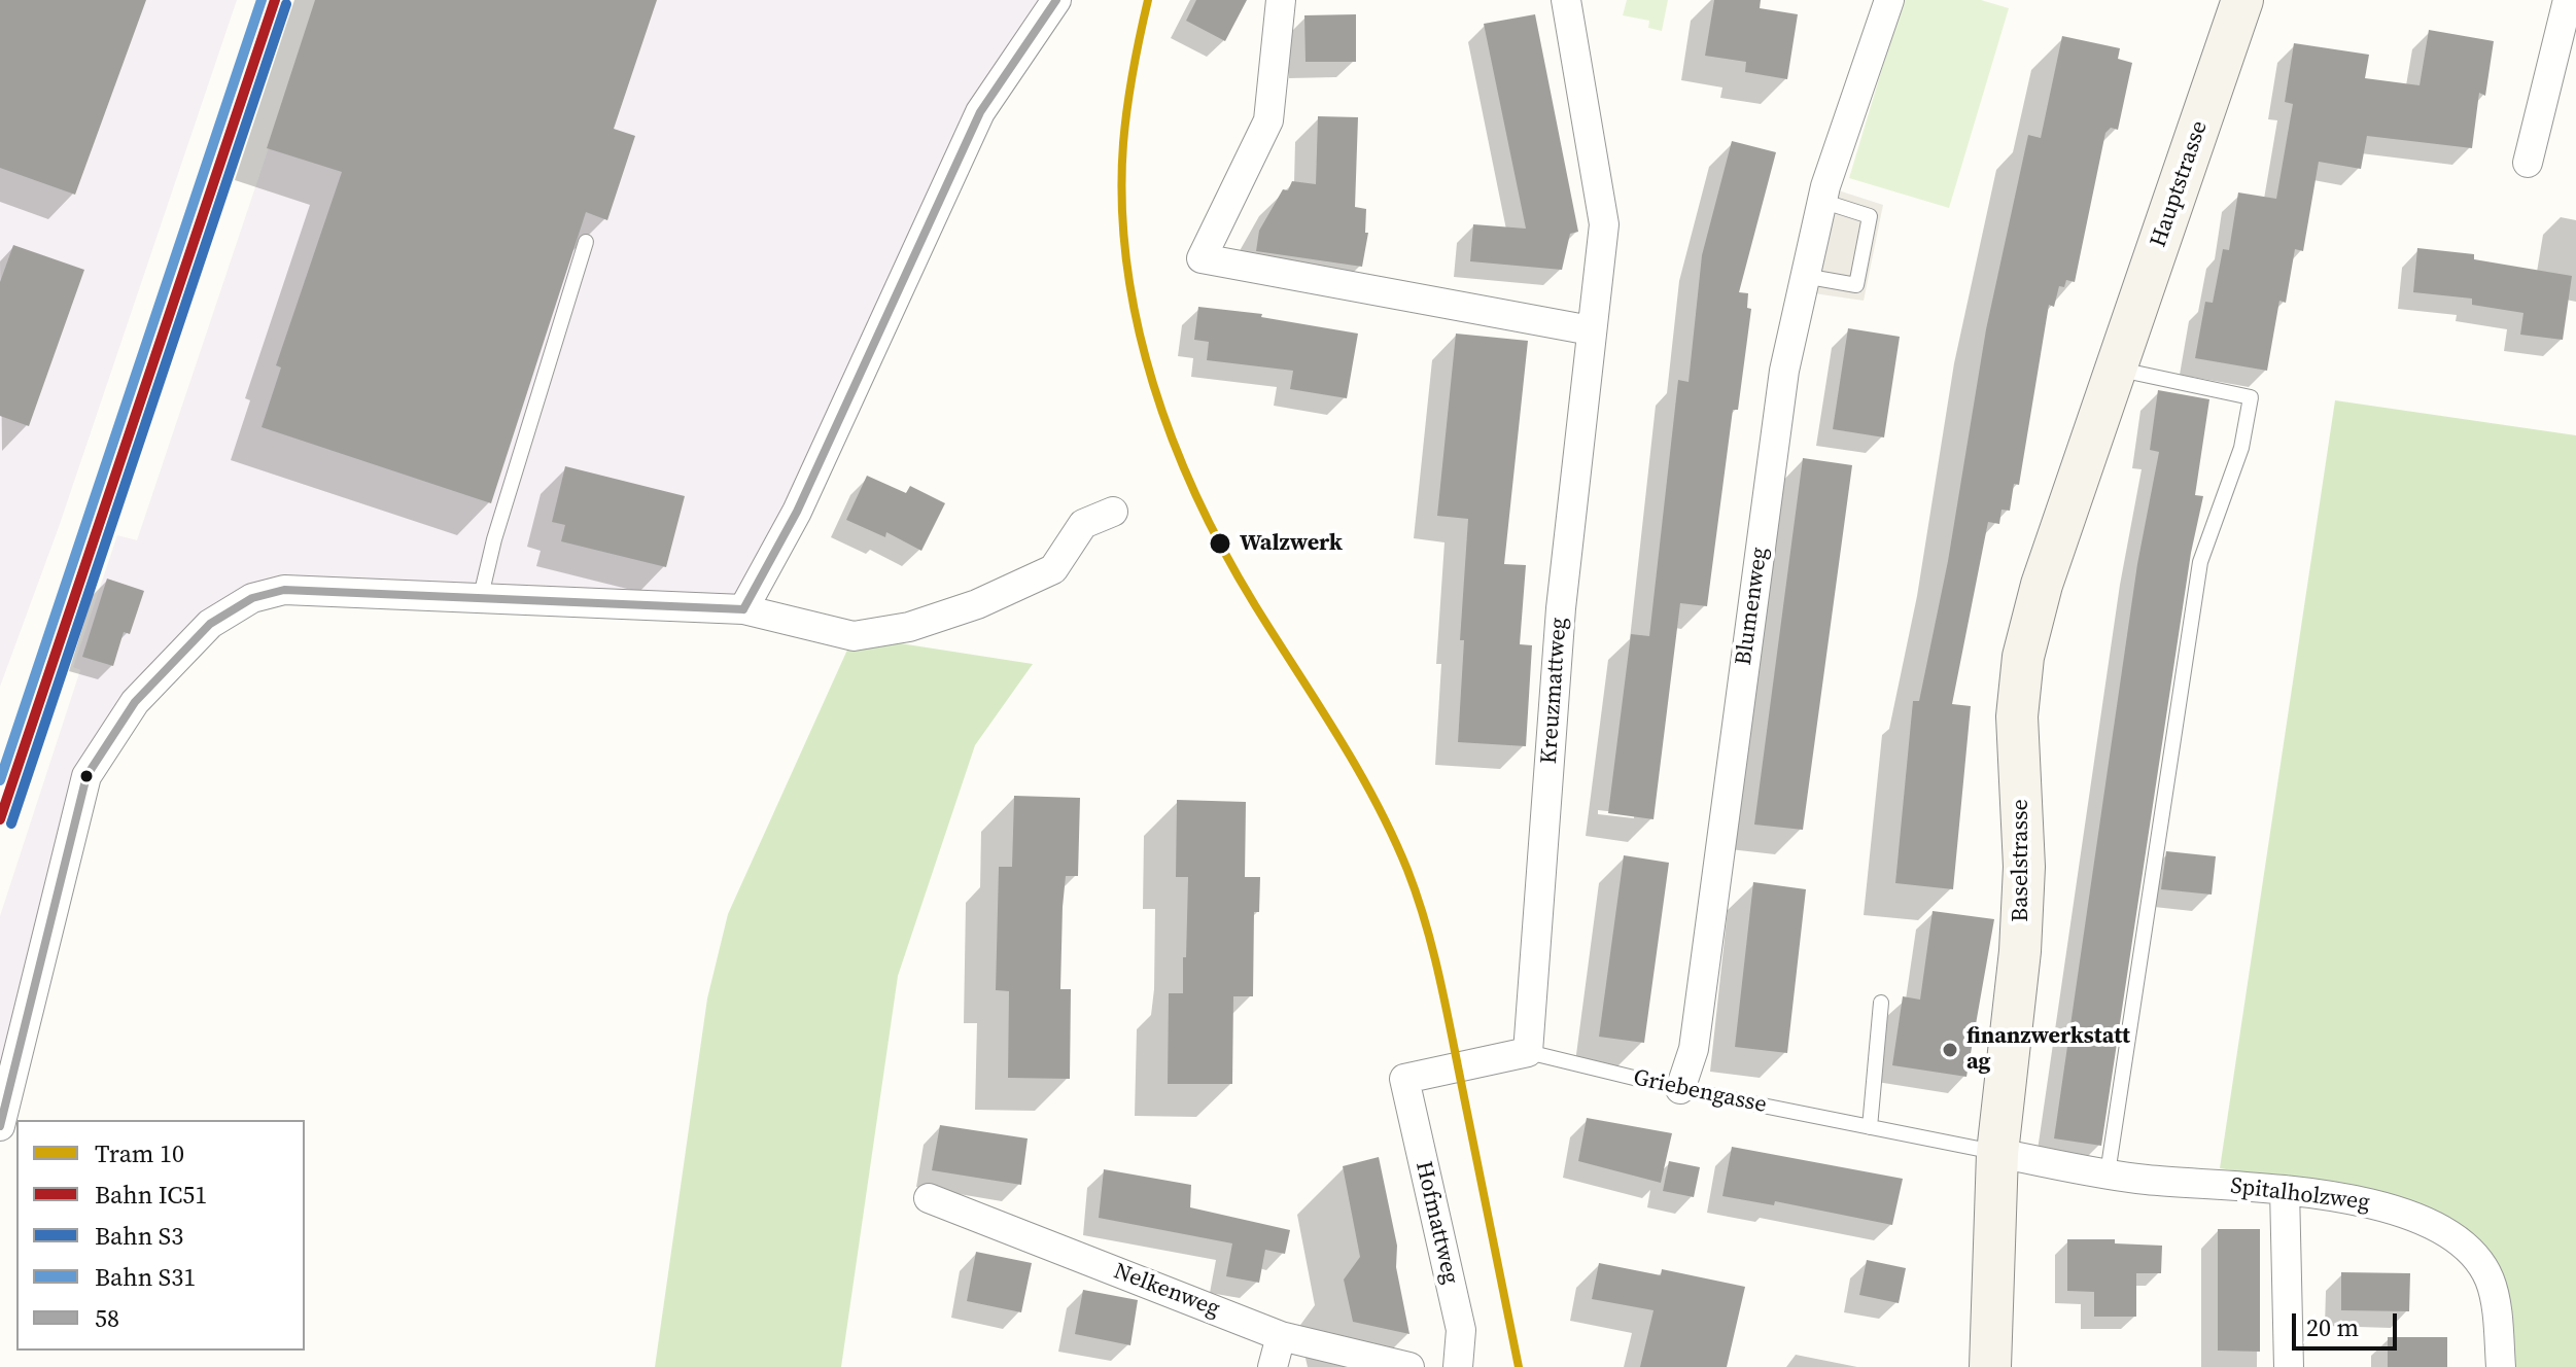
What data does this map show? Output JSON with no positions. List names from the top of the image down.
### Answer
{
  "streets": {
    "main road": ["Hauptstrasse", "Baselstrasse"],
    "street": [
      "Blumenweg",
      "Kreuzmattweg",
      "Griebengasse",
      "Spitalholzweg",
      "Hofmattweg",
      "Nelkenweg"
    ]
  },
  "crossings": [
    ["Hauptstrasse", "Baselstrasse"],
    ["Blumenweg", "Griebengasse"],
    ["Kreuzmattweg", "Griebengasse"],
    ["Baselstrasse", "Griebengasse"],
    ["Baselstrasse", "Spitalholzweg"],
    ["Griebengasse", "Spitalholzweg"],
    ["Griebengasse", "Hofmattweg"]
  ],
  "places": ["Walzwerk", "finanzwerkstatt ag"],
  "lines": [
    "tram line 10",
    "rail line IC51",
    "rail line S31",
    "transit line 58",
    "rail line S3"
  ],
  "legend": [
    "Tram 10",
    "Bahn IC51",
    "Bahn S3",
    "Bahn S31",
    "58"
  ],
  "scale_bar": "20 m"
}
